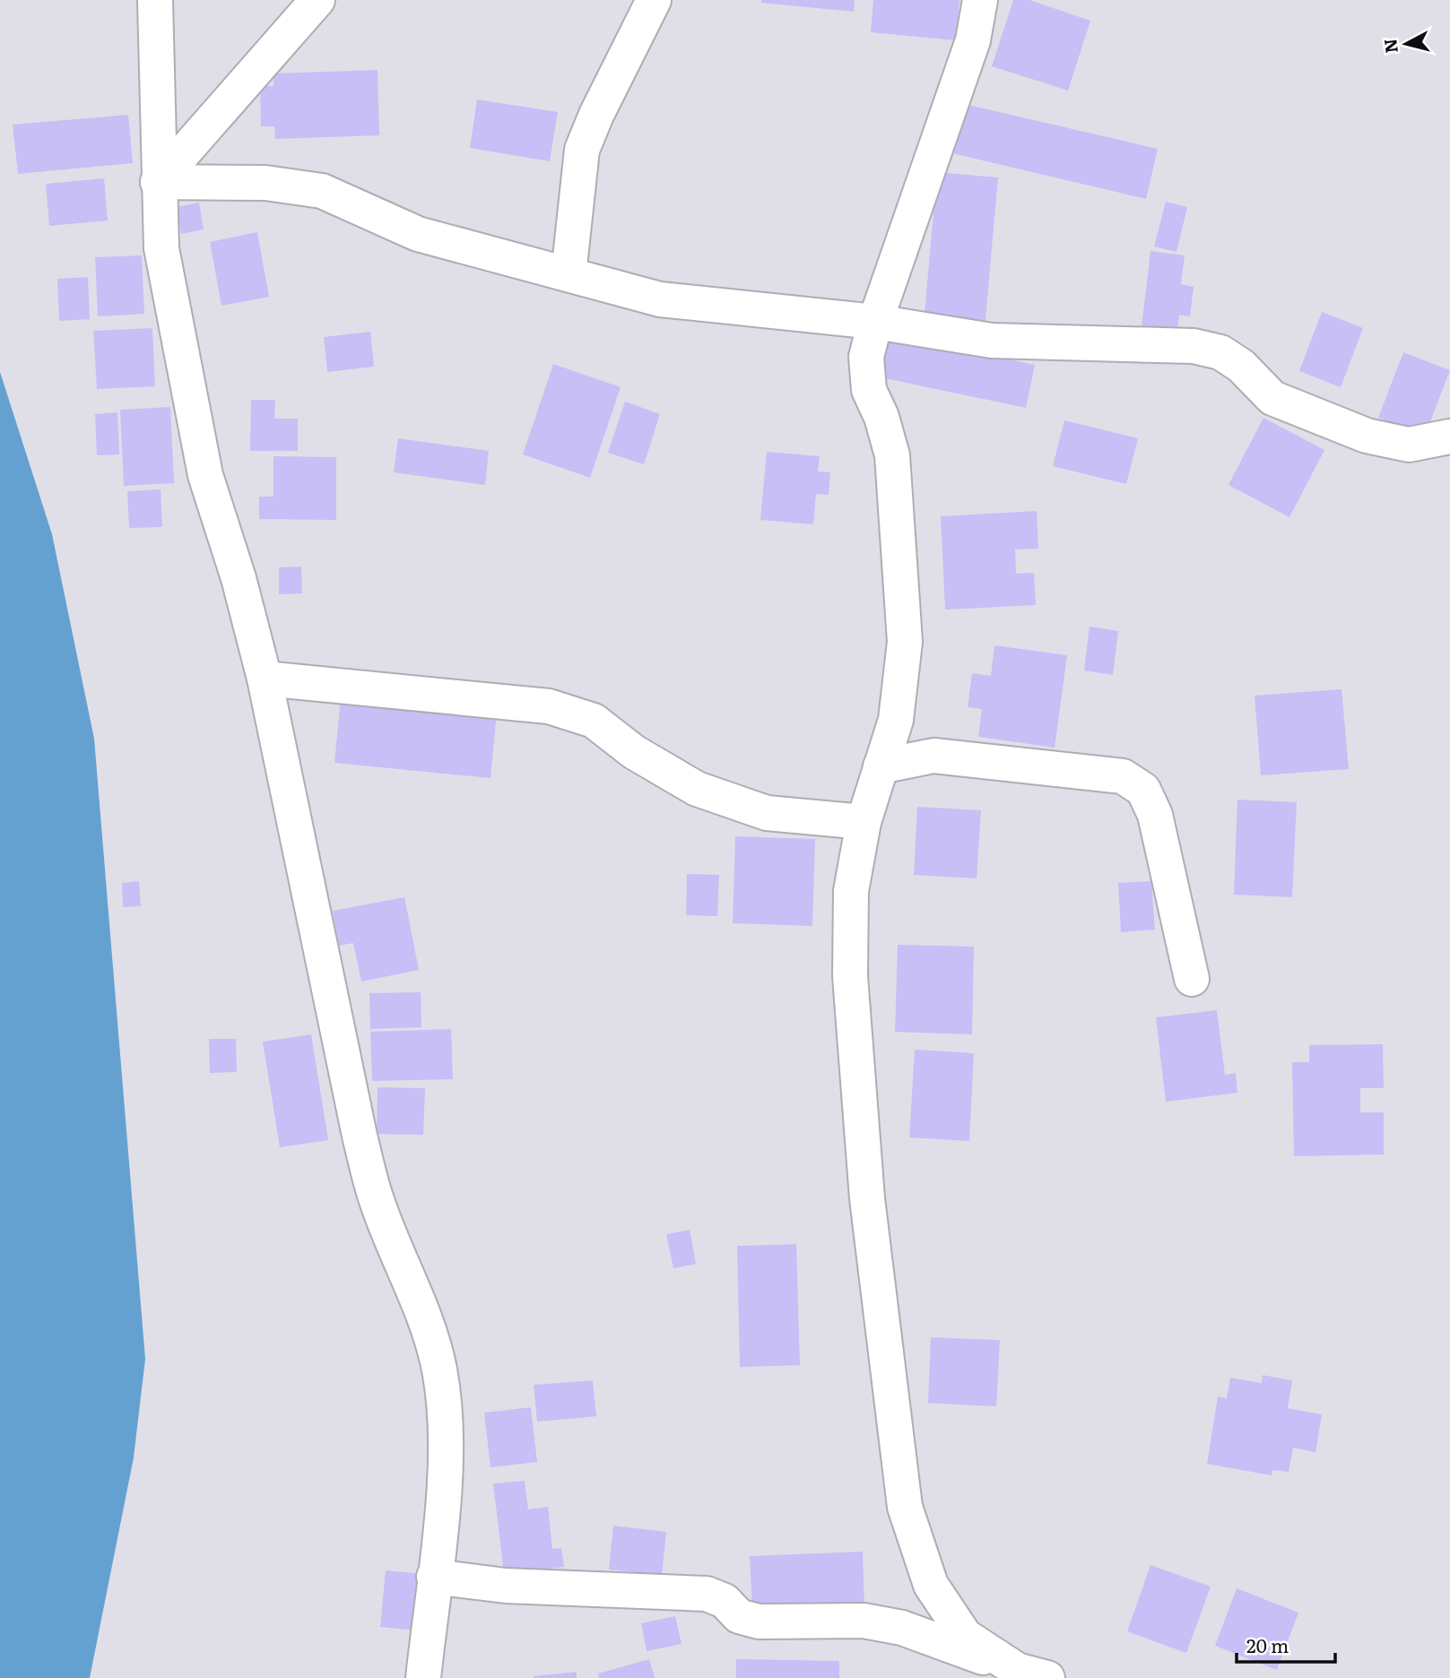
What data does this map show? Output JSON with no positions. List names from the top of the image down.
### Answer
{
  "scale_bar": "20 m",
  "north": "left"
}
